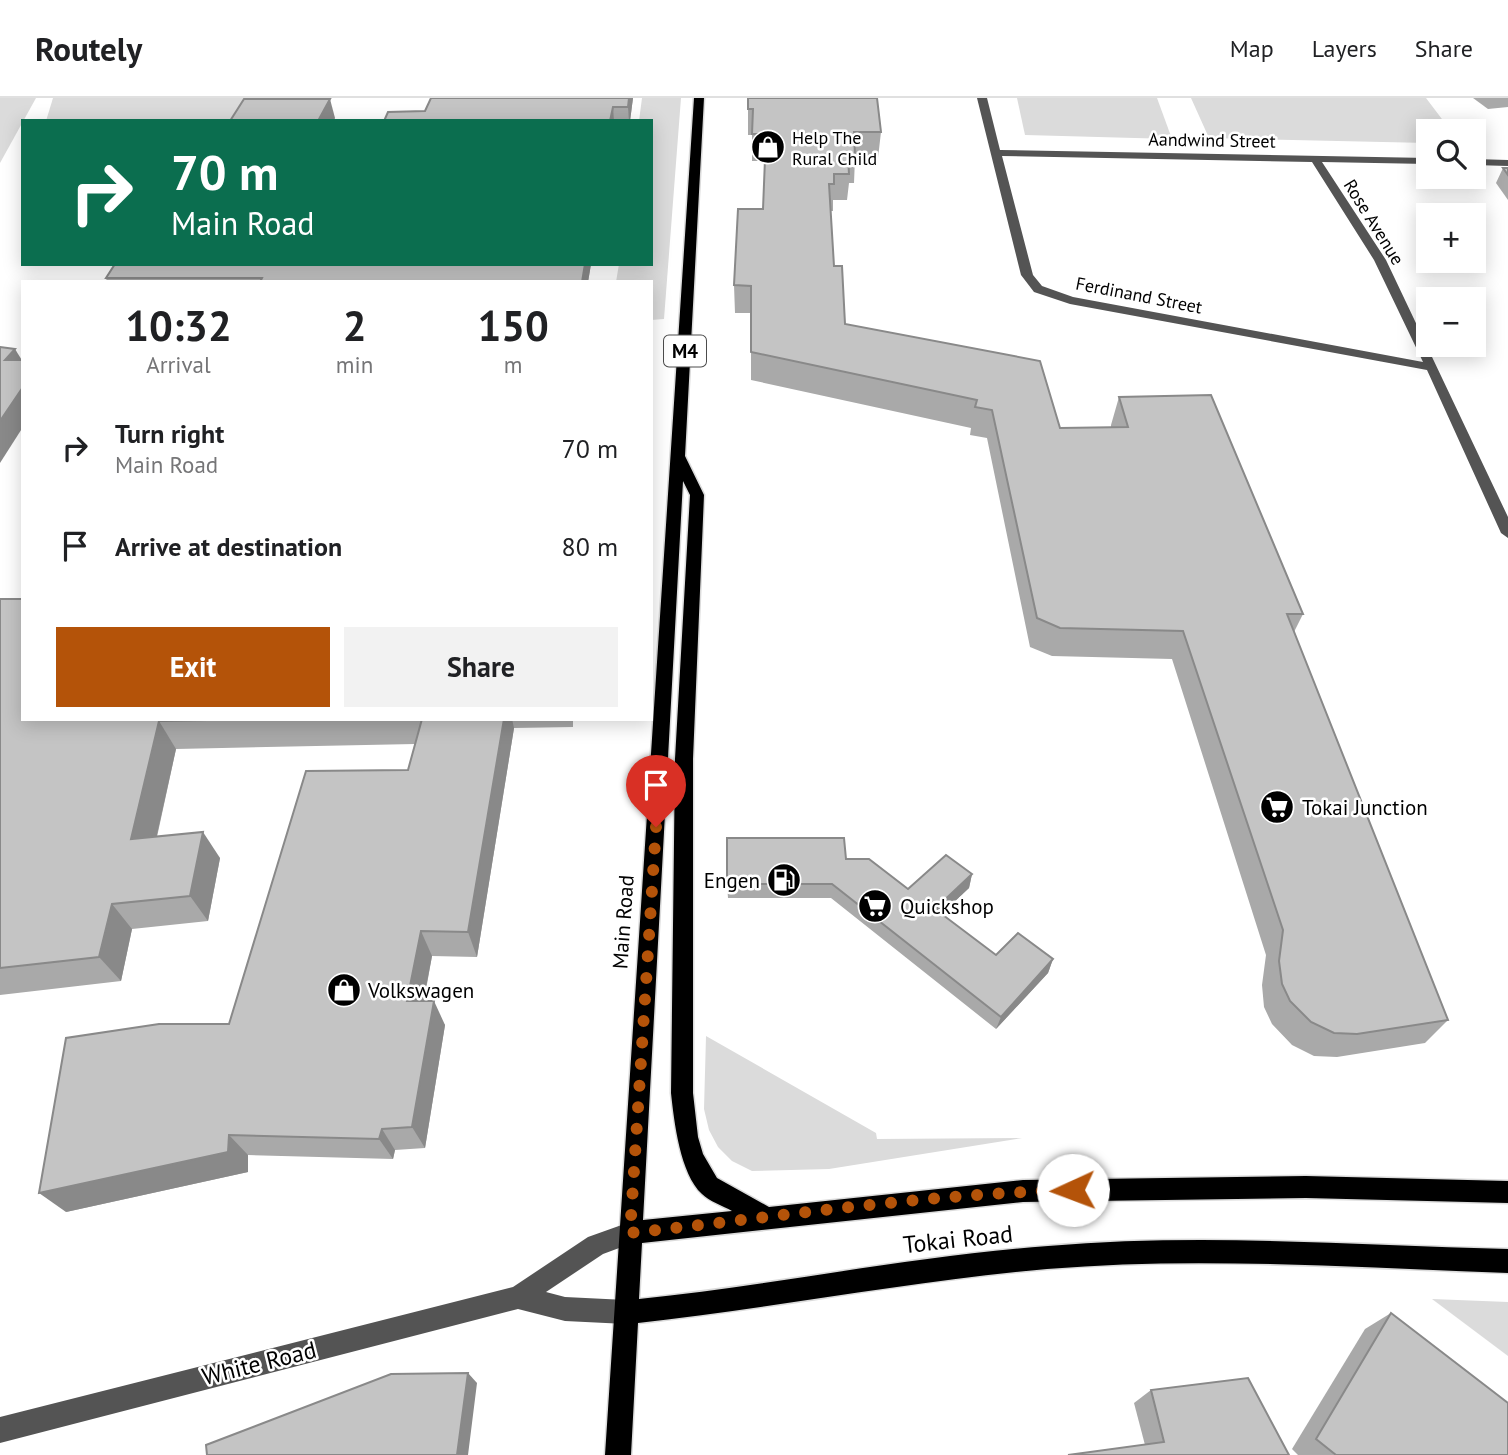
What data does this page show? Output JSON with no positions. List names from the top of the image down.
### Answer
{
  "streets": {
    "main road": ["M4", "Main Road", "Tokai Road"],
    "street": [
      "Aandwind Street",
      "Rose Avenue",
      "Ferdinand Street",
      "White Road"
    ]
  },
  "crossings": [
    ["Aandwind Street", "Rose Avenue"],
    ["Aandwind Street", "Ferdinand Street"],
    ["Rose Avenue", "Ferdinand Street"],
    ["Main Road", "Tokai Road"],
    ["Main Road", "White Road"],
    ["Tokai Road", "White Road"]
  ],
  "places": {
    "shop": ["Help The Rural Child", "Volkswagen"],
    "supermarket": ["Tokai Junction", "Quickshop"],
    "fuel station": ["Engen"]
  },
  "page": {
    "header": "Routely",
    "nav": ["Map", "Layers", "Share"],
    "map_buttons": ["+", "−"],
    "turn": ["70 m", "Main Road"],
    "eta": [
      "10:32",
      "Arrival",
      "2",
      "min",
      "150",
      "m"
    ],
    "list": [
      {
        "name": "Turn right",
        "note": "Main Road",
        "value": "70 m"
      },
      {
        "name": "Arrive at destination",
        "value": "80 m"
      }
    ],
    "buttons": ["Exit", "Share"]
  }
}
